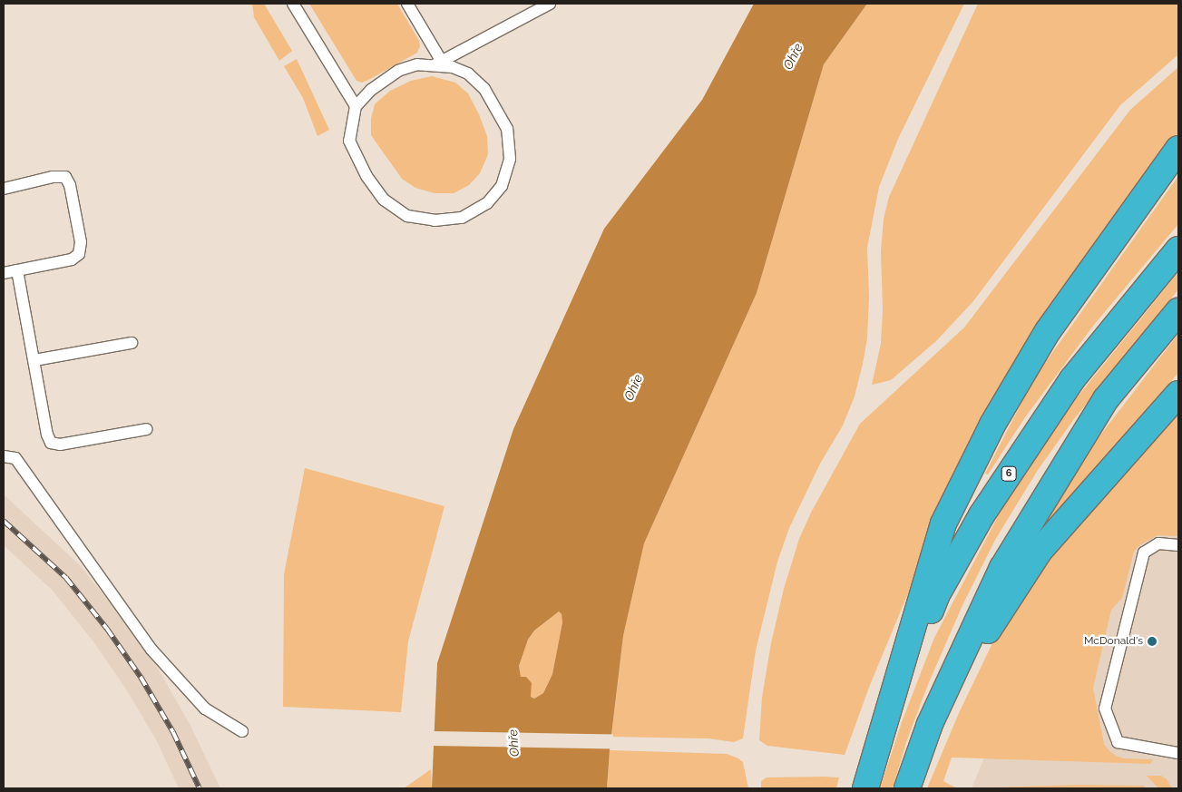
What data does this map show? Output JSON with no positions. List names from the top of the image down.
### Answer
{
  "streets": {
    "highway": ["6"]
  },
  "water": ["Ohře"],
  "places": ["McDonald's"]
}
